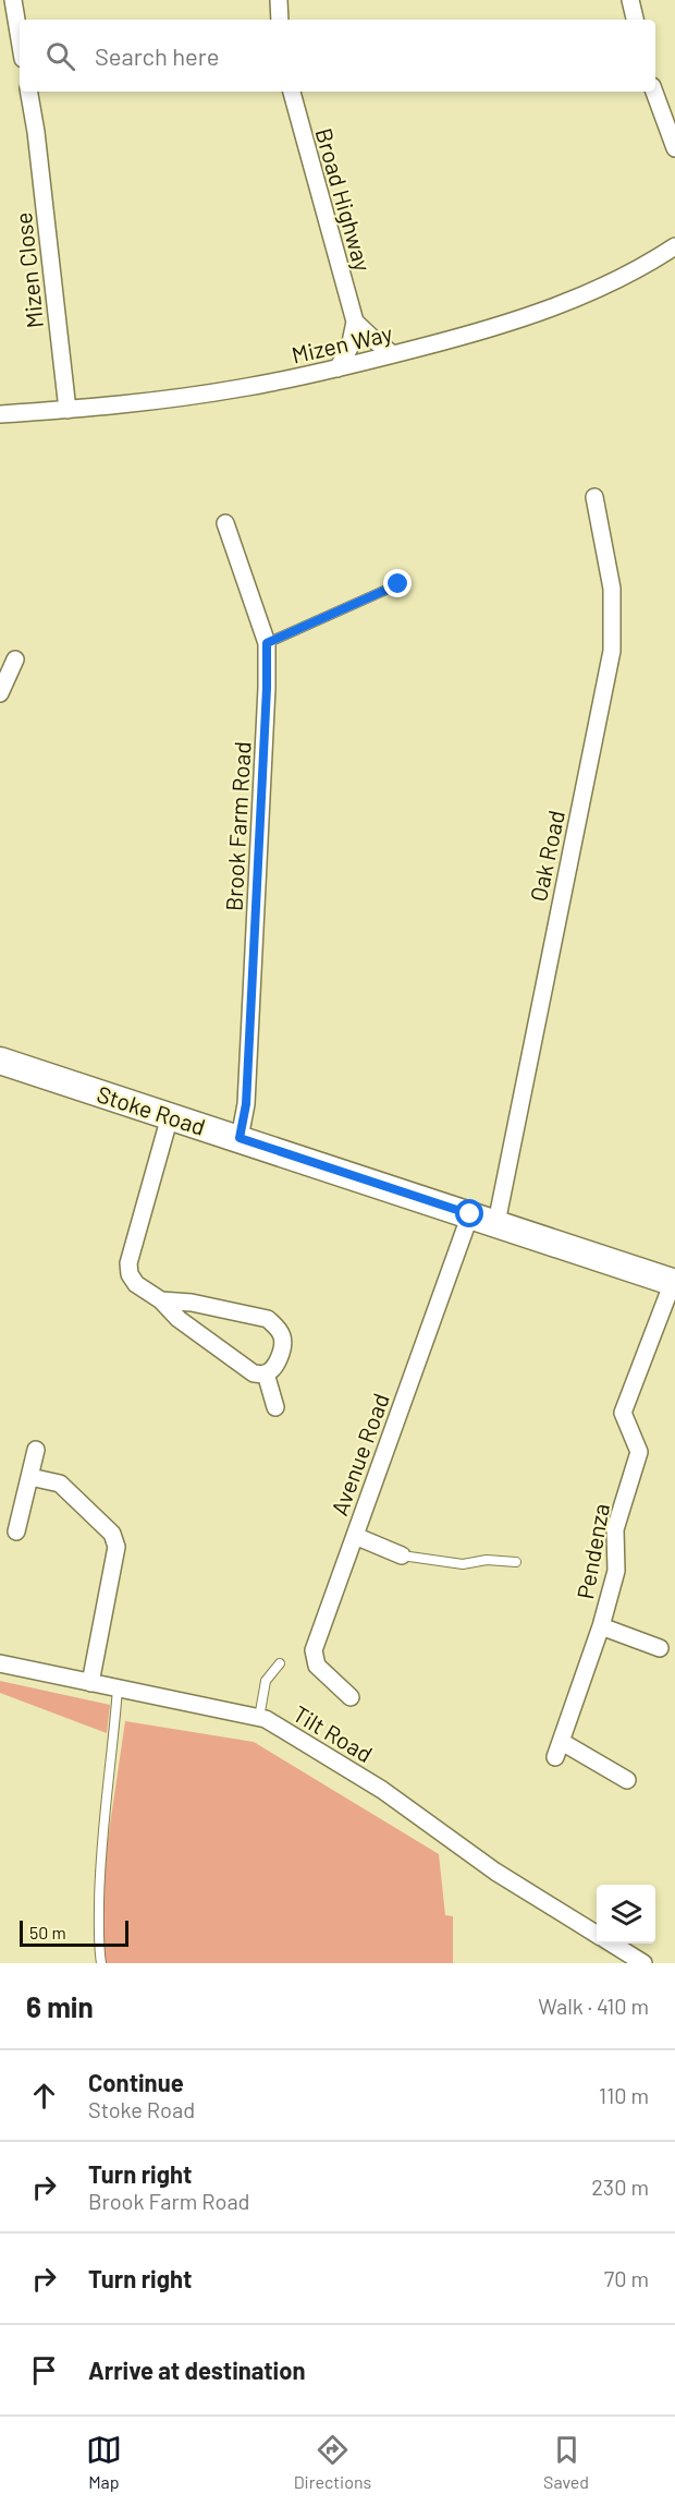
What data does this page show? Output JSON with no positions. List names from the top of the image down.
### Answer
{
  "streets": {
    "main road": ["Stoke Road"],
    "street": [
      "Broad Highway",
      "Mizen Close",
      "Mizen Way",
      "Brook Farm Road",
      "Oak Road",
      "Avenue Road",
      "Pendenza",
      "Tilt Road"
    ]
  },
  "crossings": [
    ["Mizen Close", "Mizen Way"],
    ["Brook Farm Road", "Stoke Road"],
    ["Oak Road", "Stoke Road"],
    ["Stoke Road", "Avenue Road"],
    ["Stoke Road", "Pendenza"]
  ],
  "scale_bar": "50 m",
  "page": {
    "search": "Search here",
    "scale": "50 m",
    "heading": ["6 min", "Walk · 410 m"],
    "list": [
      ["Continue", "Stoke Road", "110 m"],
      ["Turn right", "Brook Farm Road", "230 m"],
      ["Turn right", "70 m"],
      "Arrive at destination"
    ],
    "nav": ["Map", "Directions", "Saved"]
  }
}
